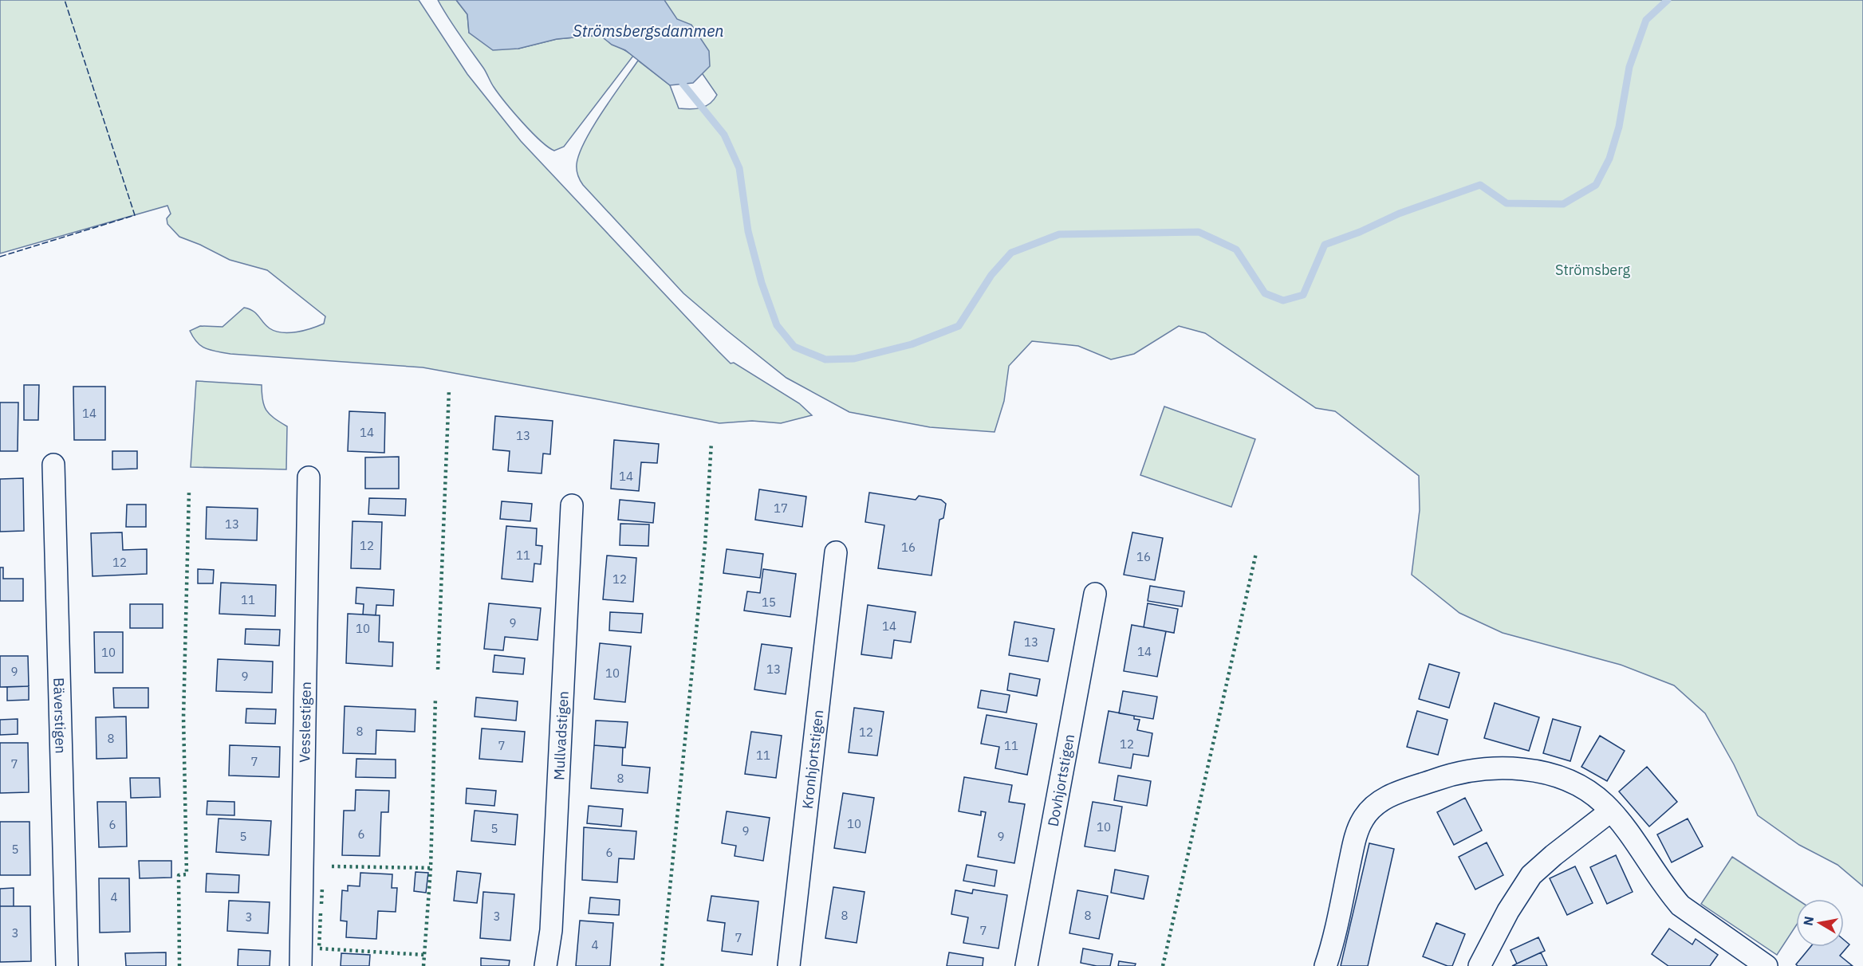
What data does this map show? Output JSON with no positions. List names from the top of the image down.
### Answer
{
  "streets": {
    "street": [
      "Bäverstigen",
      "Vesslestigen",
      "Mullvadstigen",
      "Kronhjortstigen",
      "Dovhjortstigen"
    ]
  },
  "water": ["Strömsbergsdammen"],
  "parks": ["Strömsberg"],
  "house_numbers": [
    "14",
    "14",
    "13",
    "14",
    "17",
    "13",
    "12",
    "16",
    "11",
    "16",
    "12",
    "12",
    "11",
    "15",
    "9",
    "14",
    "10",
    "13",
    "14",
    "10",
    "13",
    "9",
    "10",
    "9",
    "8",
    "12",
    "8",
    "12",
    "7",
    "11",
    "11",
    "7",
    "7",
    "8",
    "10",
    "6",
    "10",
    "5",
    "9",
    "6",
    "5",
    "9",
    "5",
    "6",
    "4",
    "8",
    "8",
    "3",
    "3",
    "7",
    "3",
    "7",
    "4"
  ],
  "north": "left"
}
